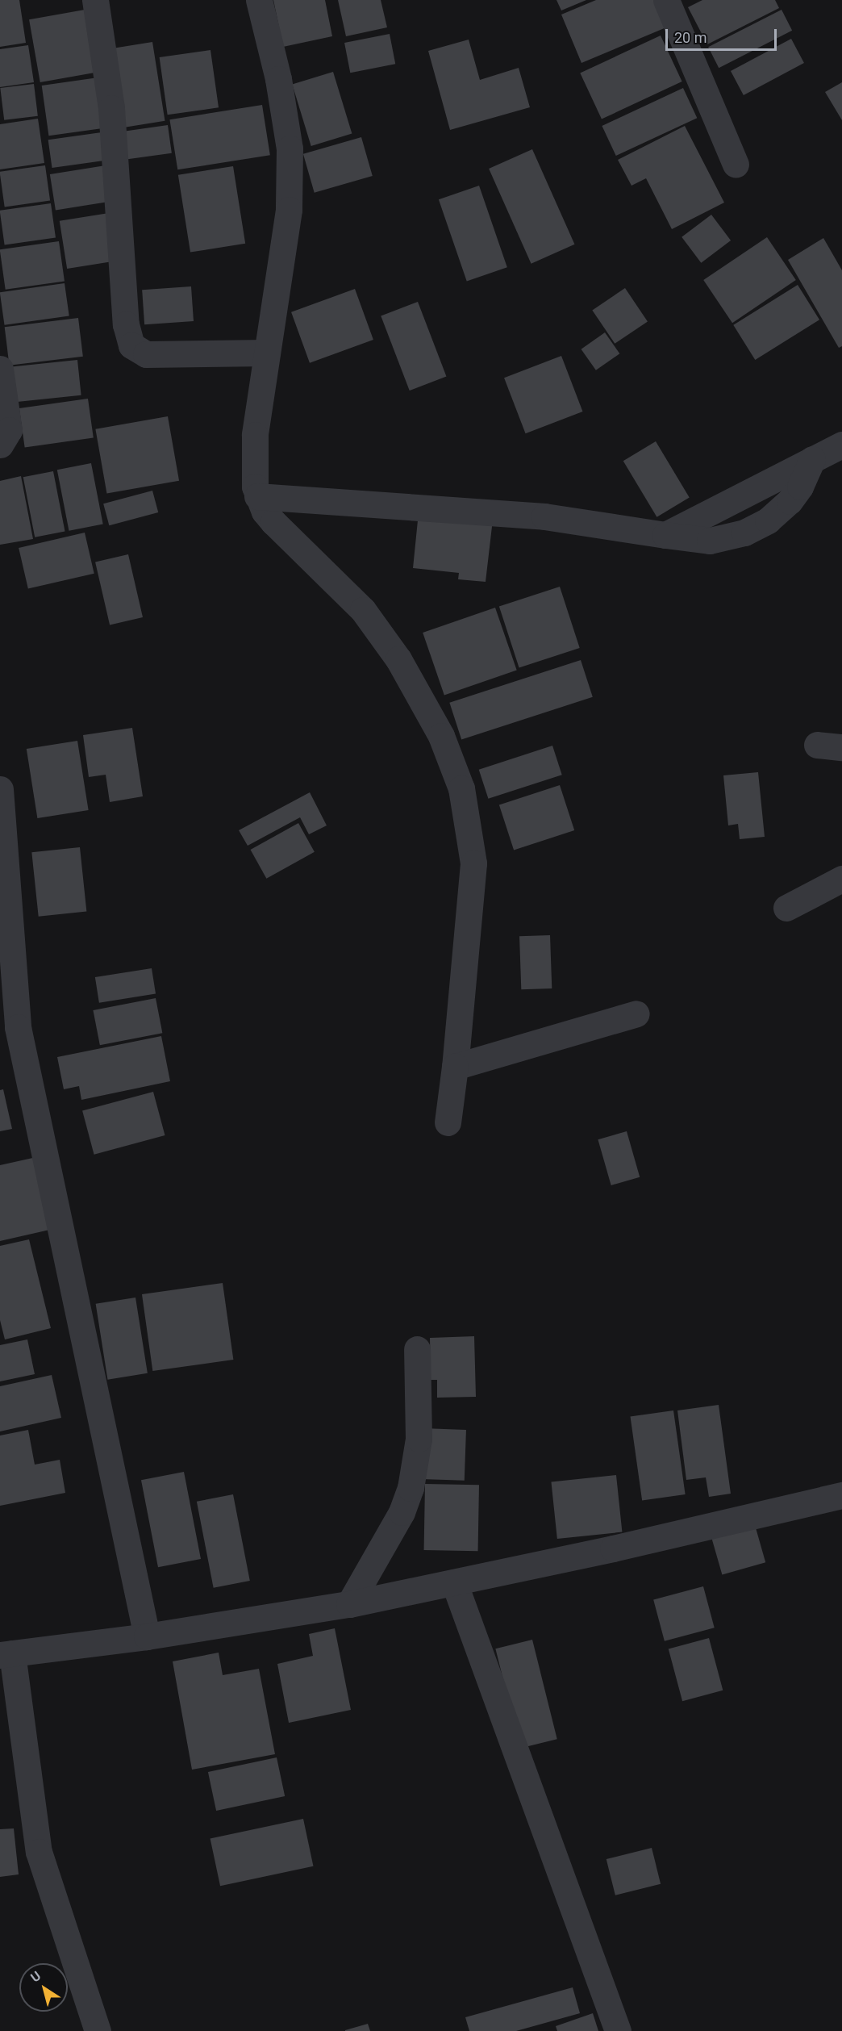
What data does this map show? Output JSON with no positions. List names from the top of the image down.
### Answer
{
  "scale_bar": "20 m",
  "north": "top left"
}
